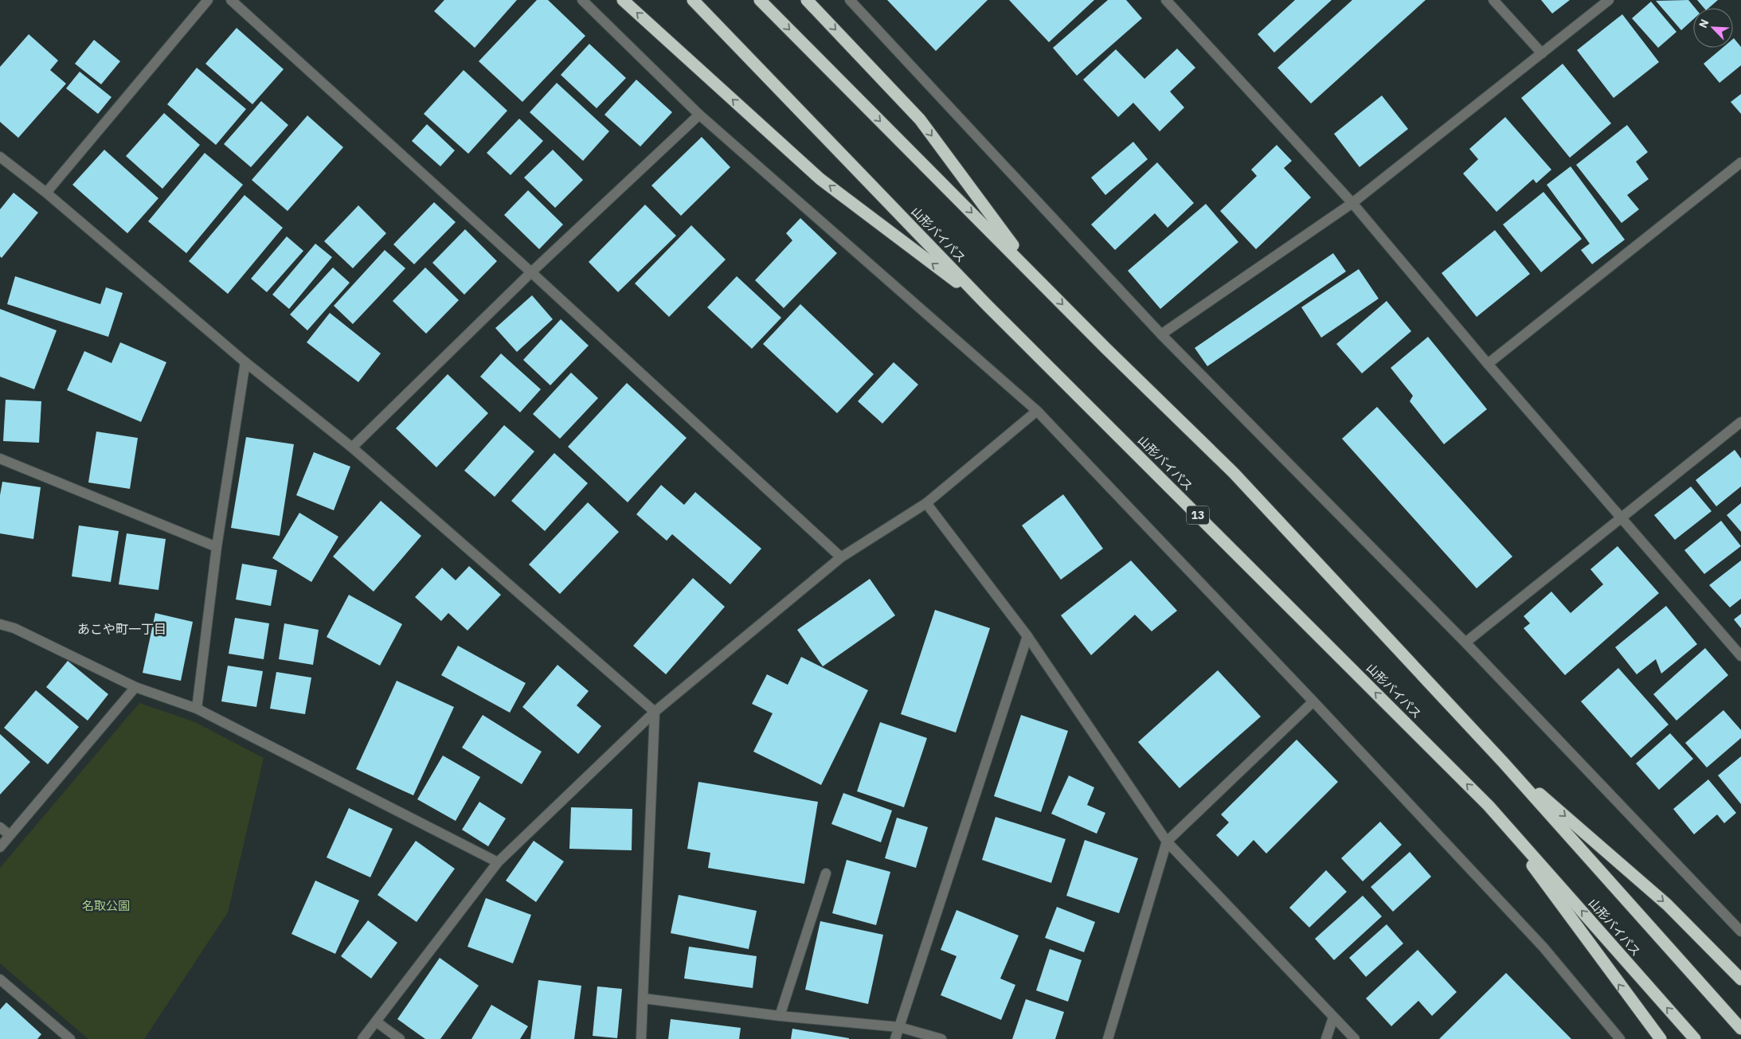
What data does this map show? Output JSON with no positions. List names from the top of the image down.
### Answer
{
  "streets": {
    "highway": ["山形バイパス", "13"]
  },
  "districts": ["あこや町一丁目"],
  "parks": ["名取公園"],
  "north": "top left"
}
